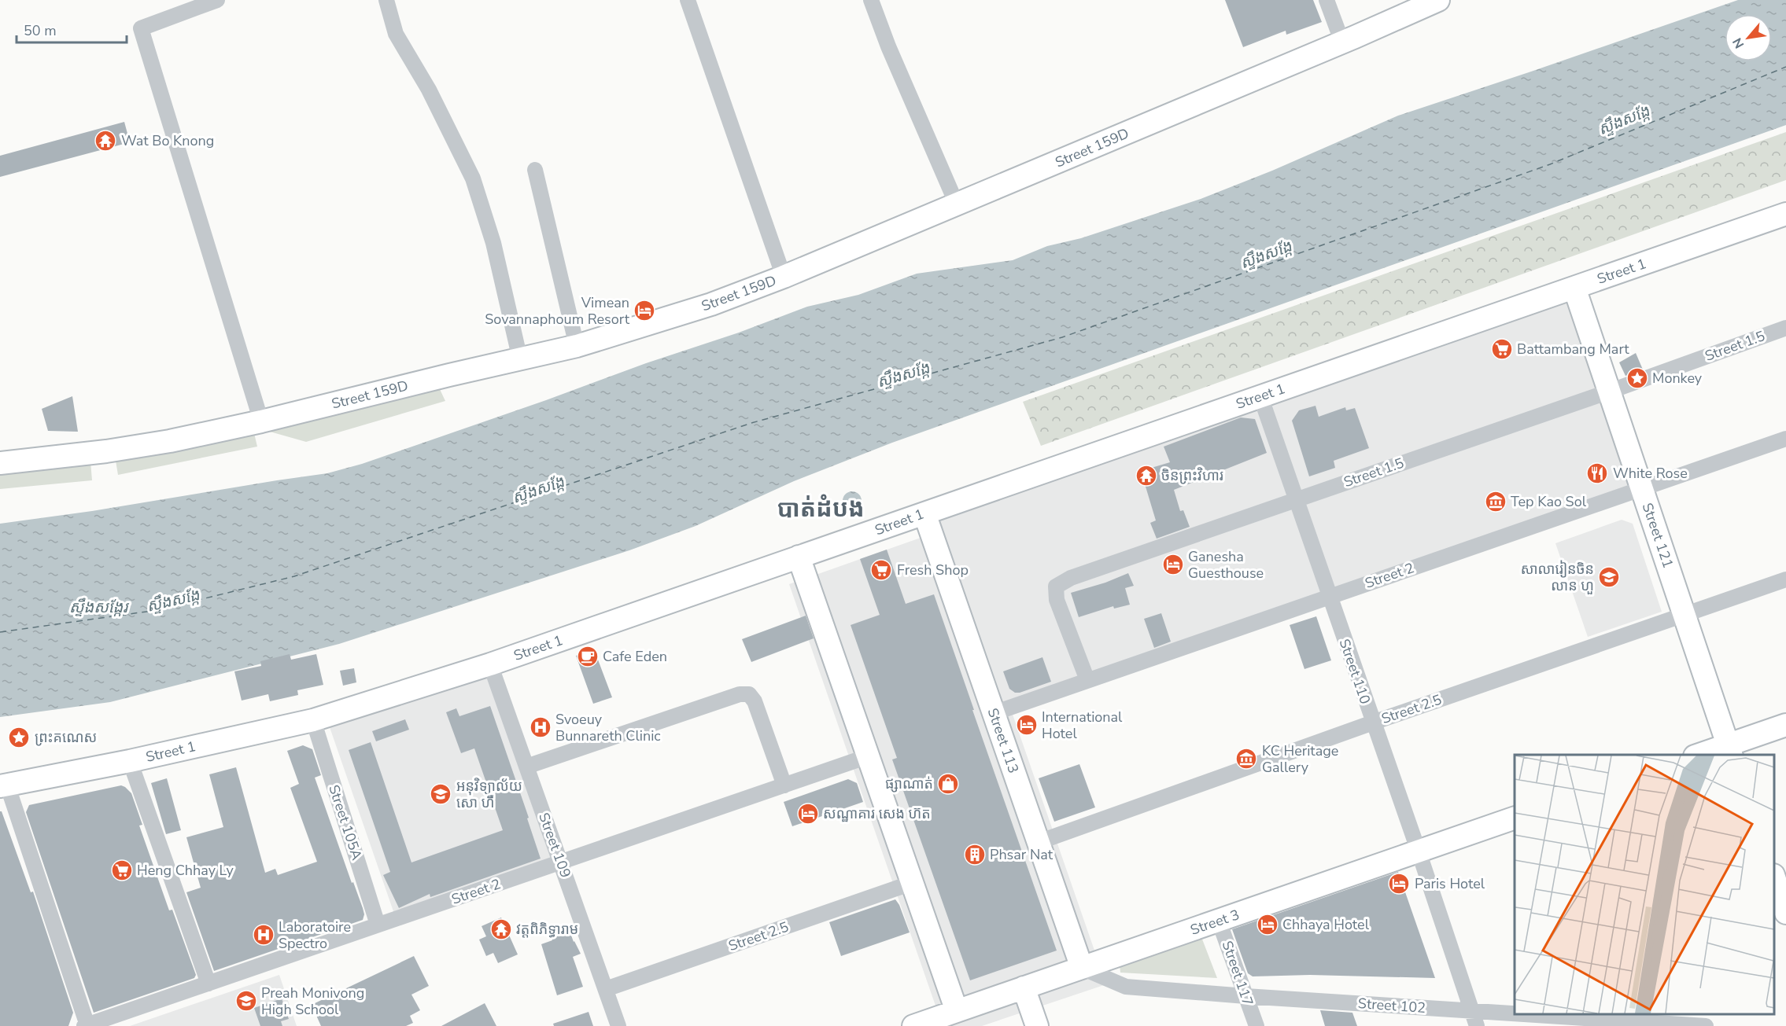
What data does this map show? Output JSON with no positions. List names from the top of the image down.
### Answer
{
  "streets": {
    "street": [
      "Street 159D",
      "Street 1",
      "Street 1.5",
      "Street 121",
      "Street 2",
      "Street 110",
      "Street 2.5",
      "Street 113",
      "Street 105A",
      "Street 109",
      "Street 3",
      "Street 117",
      "Street 102"
    ]
  },
  "crossings": [
    ["Street 1", "Street 121"],
    ["Street 1", "Street 110"],
    ["Street 1", "Street 113"],
    ["Street 1", "Street 105A"],
    ["Street 1", "Street 109"],
    ["Street 1.5", "Street 121"],
    ["Street 1.5", "Street 2"],
    ["Street 1.5", "Street 110"],
    ["Street 121", "Street 2"],
    ["Street 121", "Street 2.5"],
    ["Street 2", "Street 110"],
    ["Street 2", "Street 113"],
    ["Street 2", "Street 105A"],
    ["Street 2", "Street 109"],
    ["Street 110", "Street 2.5"],
    ["Street 110", "Street 3"],
    ["Street 110", "Street 102"],
    ["Street 2.5", "Street 113"],
    ["Street 2.5", "Street 109"],
    ["Street 113", "Street 3"],
    ["Street 113", "Street 102"],
    ["Street 3", "Street 117"],
    ["Street 3", "Street 102"],
    ["Street 117", "Street 102"]
  ],
  "districts": ["បាត់ដំបង"],
  "water": ["ស្ទឹងសង្កែ", "ស្ទឹងសង្កែរ"],
  "places": {
    "temple": ["Wat Bo Knong", "ចិនព្រះវិហារ", "វត្តពិភិទ្ធារាម"],
    "hotel": [
      "Vimean Sovannaphoum Resort",
      "Ganesha Guesthouse",
      "International Hotel",
      "សណ្ឋាគារ សេង ហ៊ត",
      "Paris Hotel",
      "Chhaya Hotel"
    ],
    "supermarket": ["Battambang Mart", "Fresh Shop", "Heng Chhay Ly"],
    "place": ["Monkey", "ព្រះគណេស"],
    "restaurant": ["White Rose"],
    "museum": ["Tep Kao Sol", "KC Heritage Gallery"],
    "school or university": ["សាលារៀនចិន លាន ហួ", "អនុវិទ្យាល័យ សោ ហឺ", "Preah Monivong High School"],
    "cafe": ["Cafe Eden"],
    "hospital": ["Svoeuy Bunnareth Clinic", "Laboratoire Spectro"],
    "shop": ["ផ្សាណាត់"],
    "building": ["Phsar Nat"]
  },
  "scale_bar": "50 m",
  "north": "bottom left"
}
